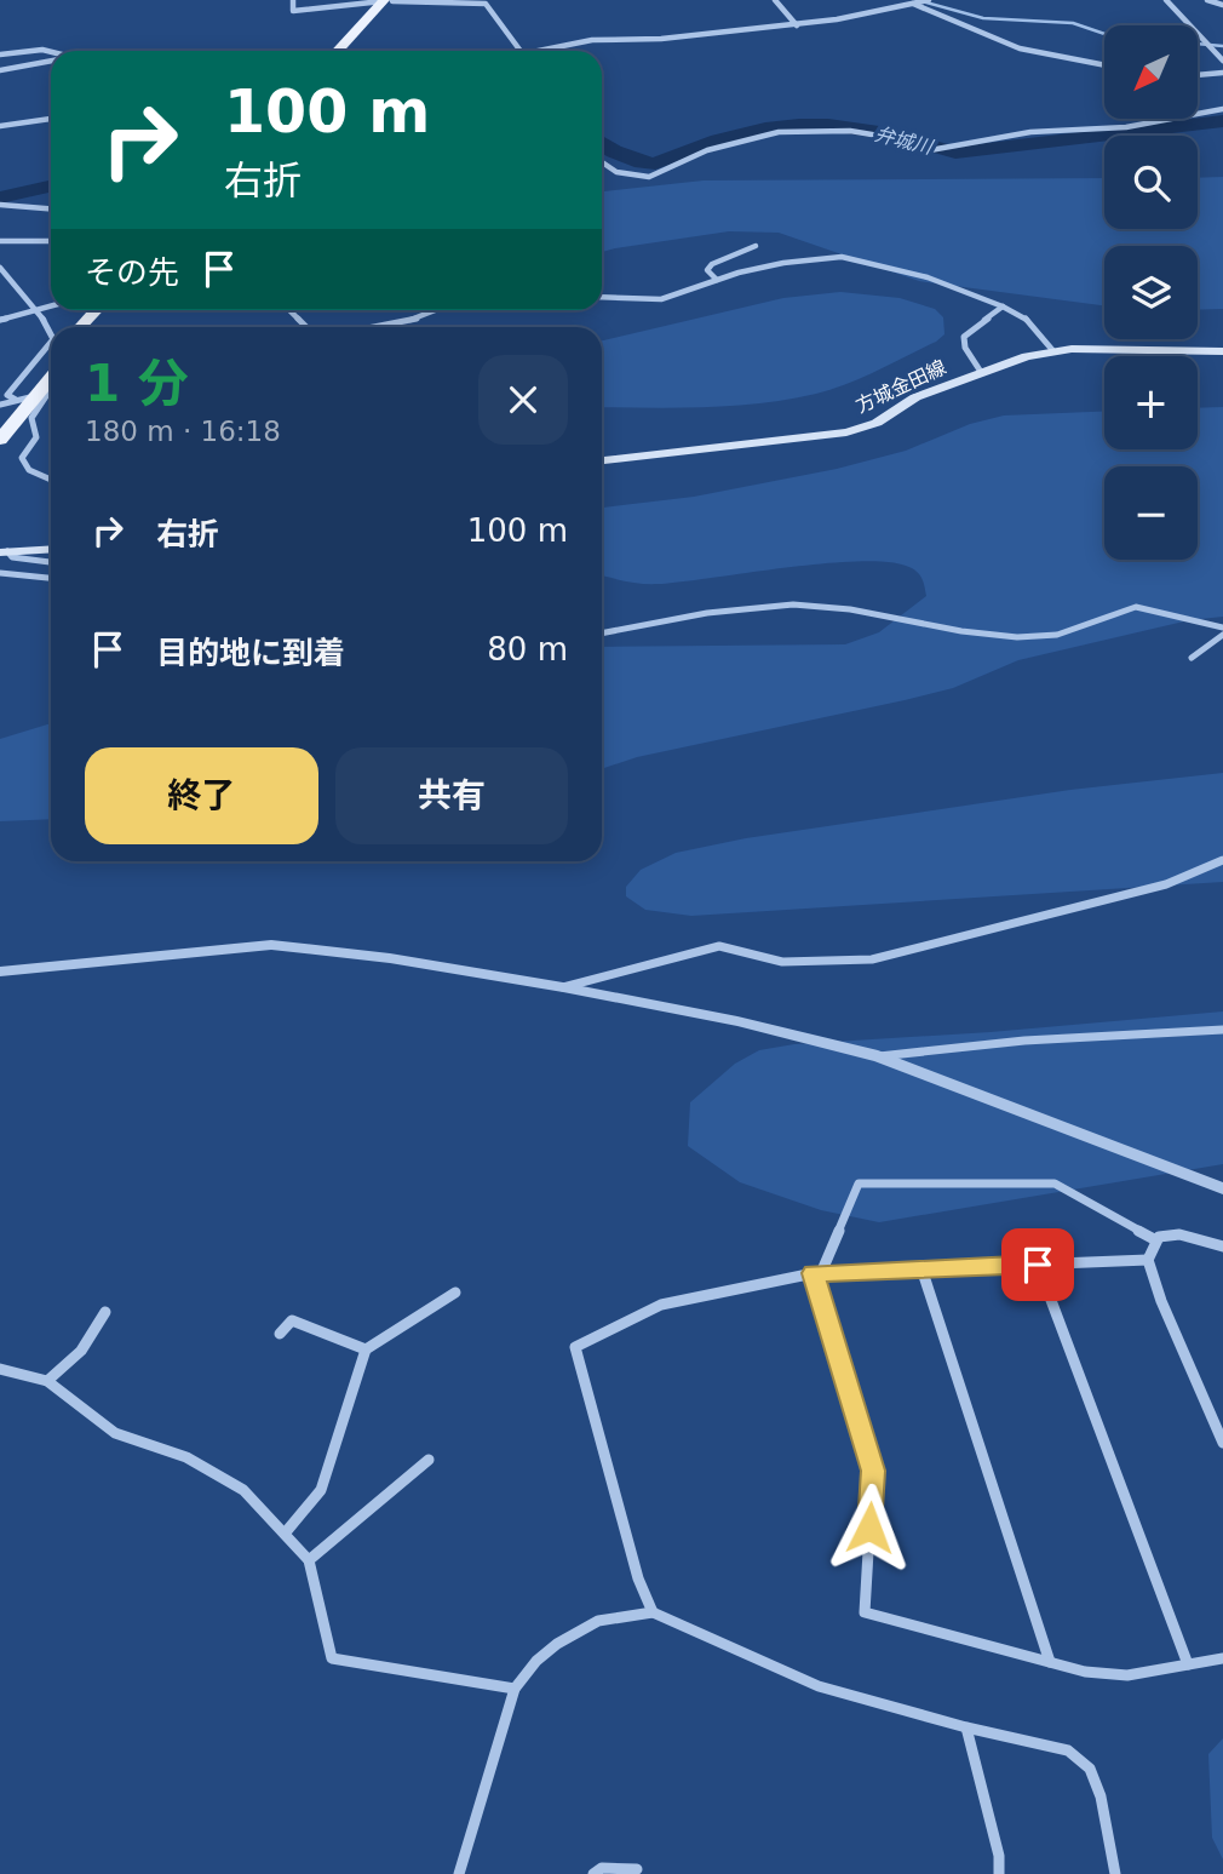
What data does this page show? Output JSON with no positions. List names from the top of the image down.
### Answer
{
  "streets": {
    "main road": ["方城金田線"]
  },
  "water": ["弁城川"],
  "north": "bottom left",
  "page": {
    "map_buttons": ["+", "−"],
    "turn": ["100 m", "右折"],
    "then": "その先",
    "heading": ["1 分", "180 m · 16:18"],
    "list": [
      {
        "name": "右折",
        "value": "100 m"
      },
      {
        "name": "目的地に到着",
        "value": "80 m"
      }
    ],
    "buttons": ["終了", "共有"]
  }
}
